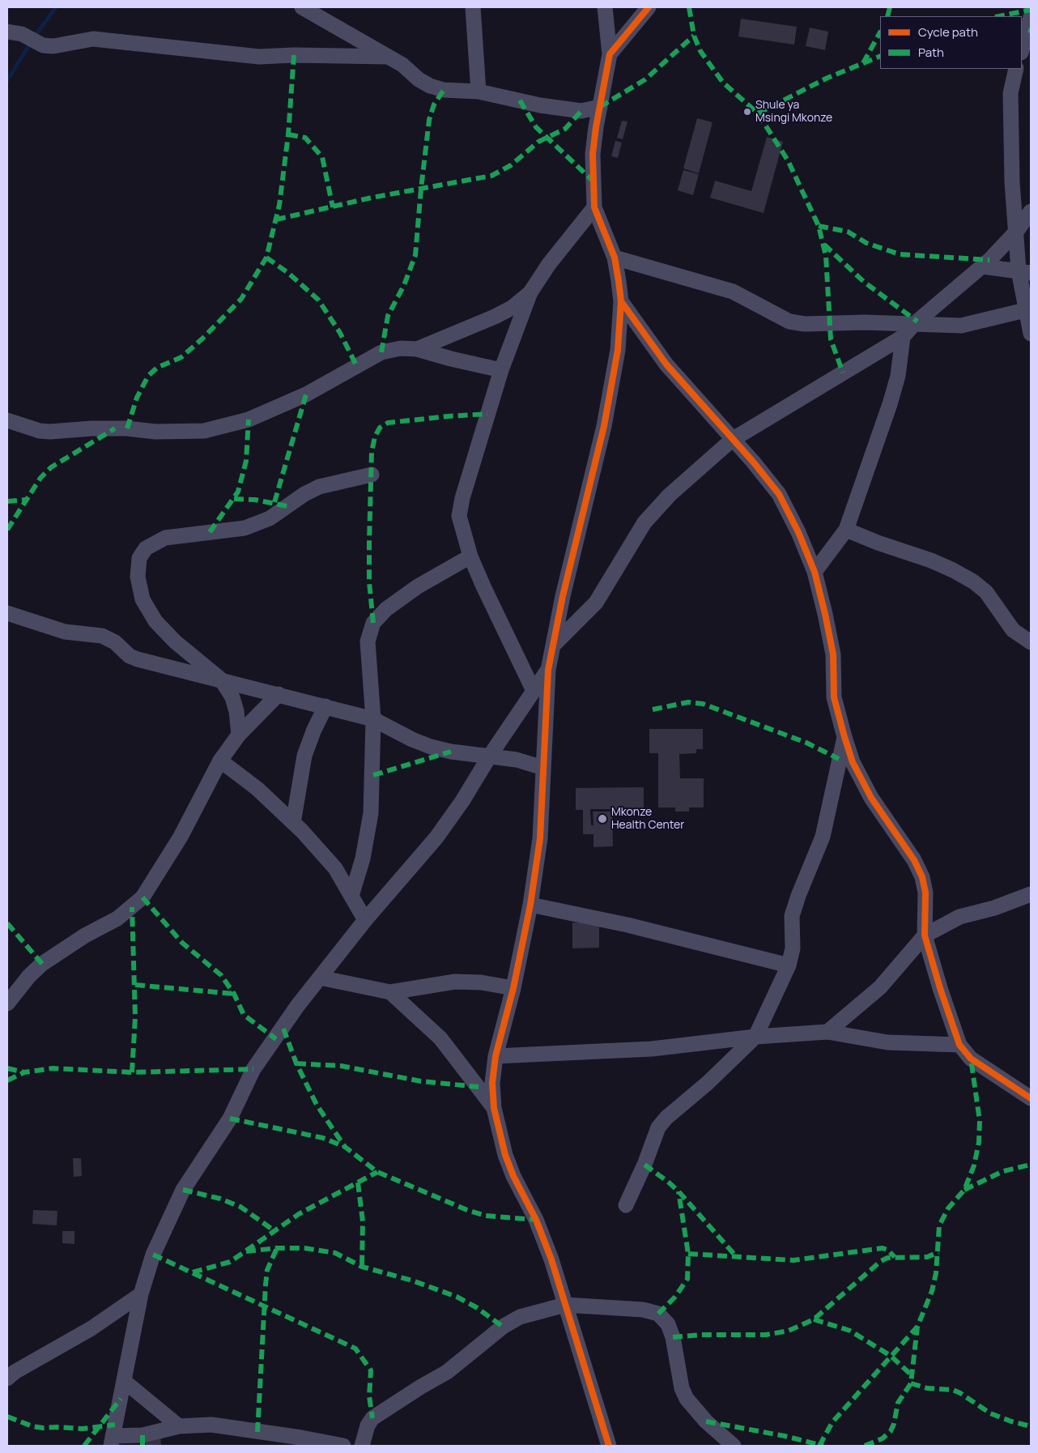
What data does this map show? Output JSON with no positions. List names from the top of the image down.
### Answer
{
  "places": ["Shule ya Msingi Mkonze", "Mkonze Health Center"],
  "legend": ["Cycle path", "Path"]
}
